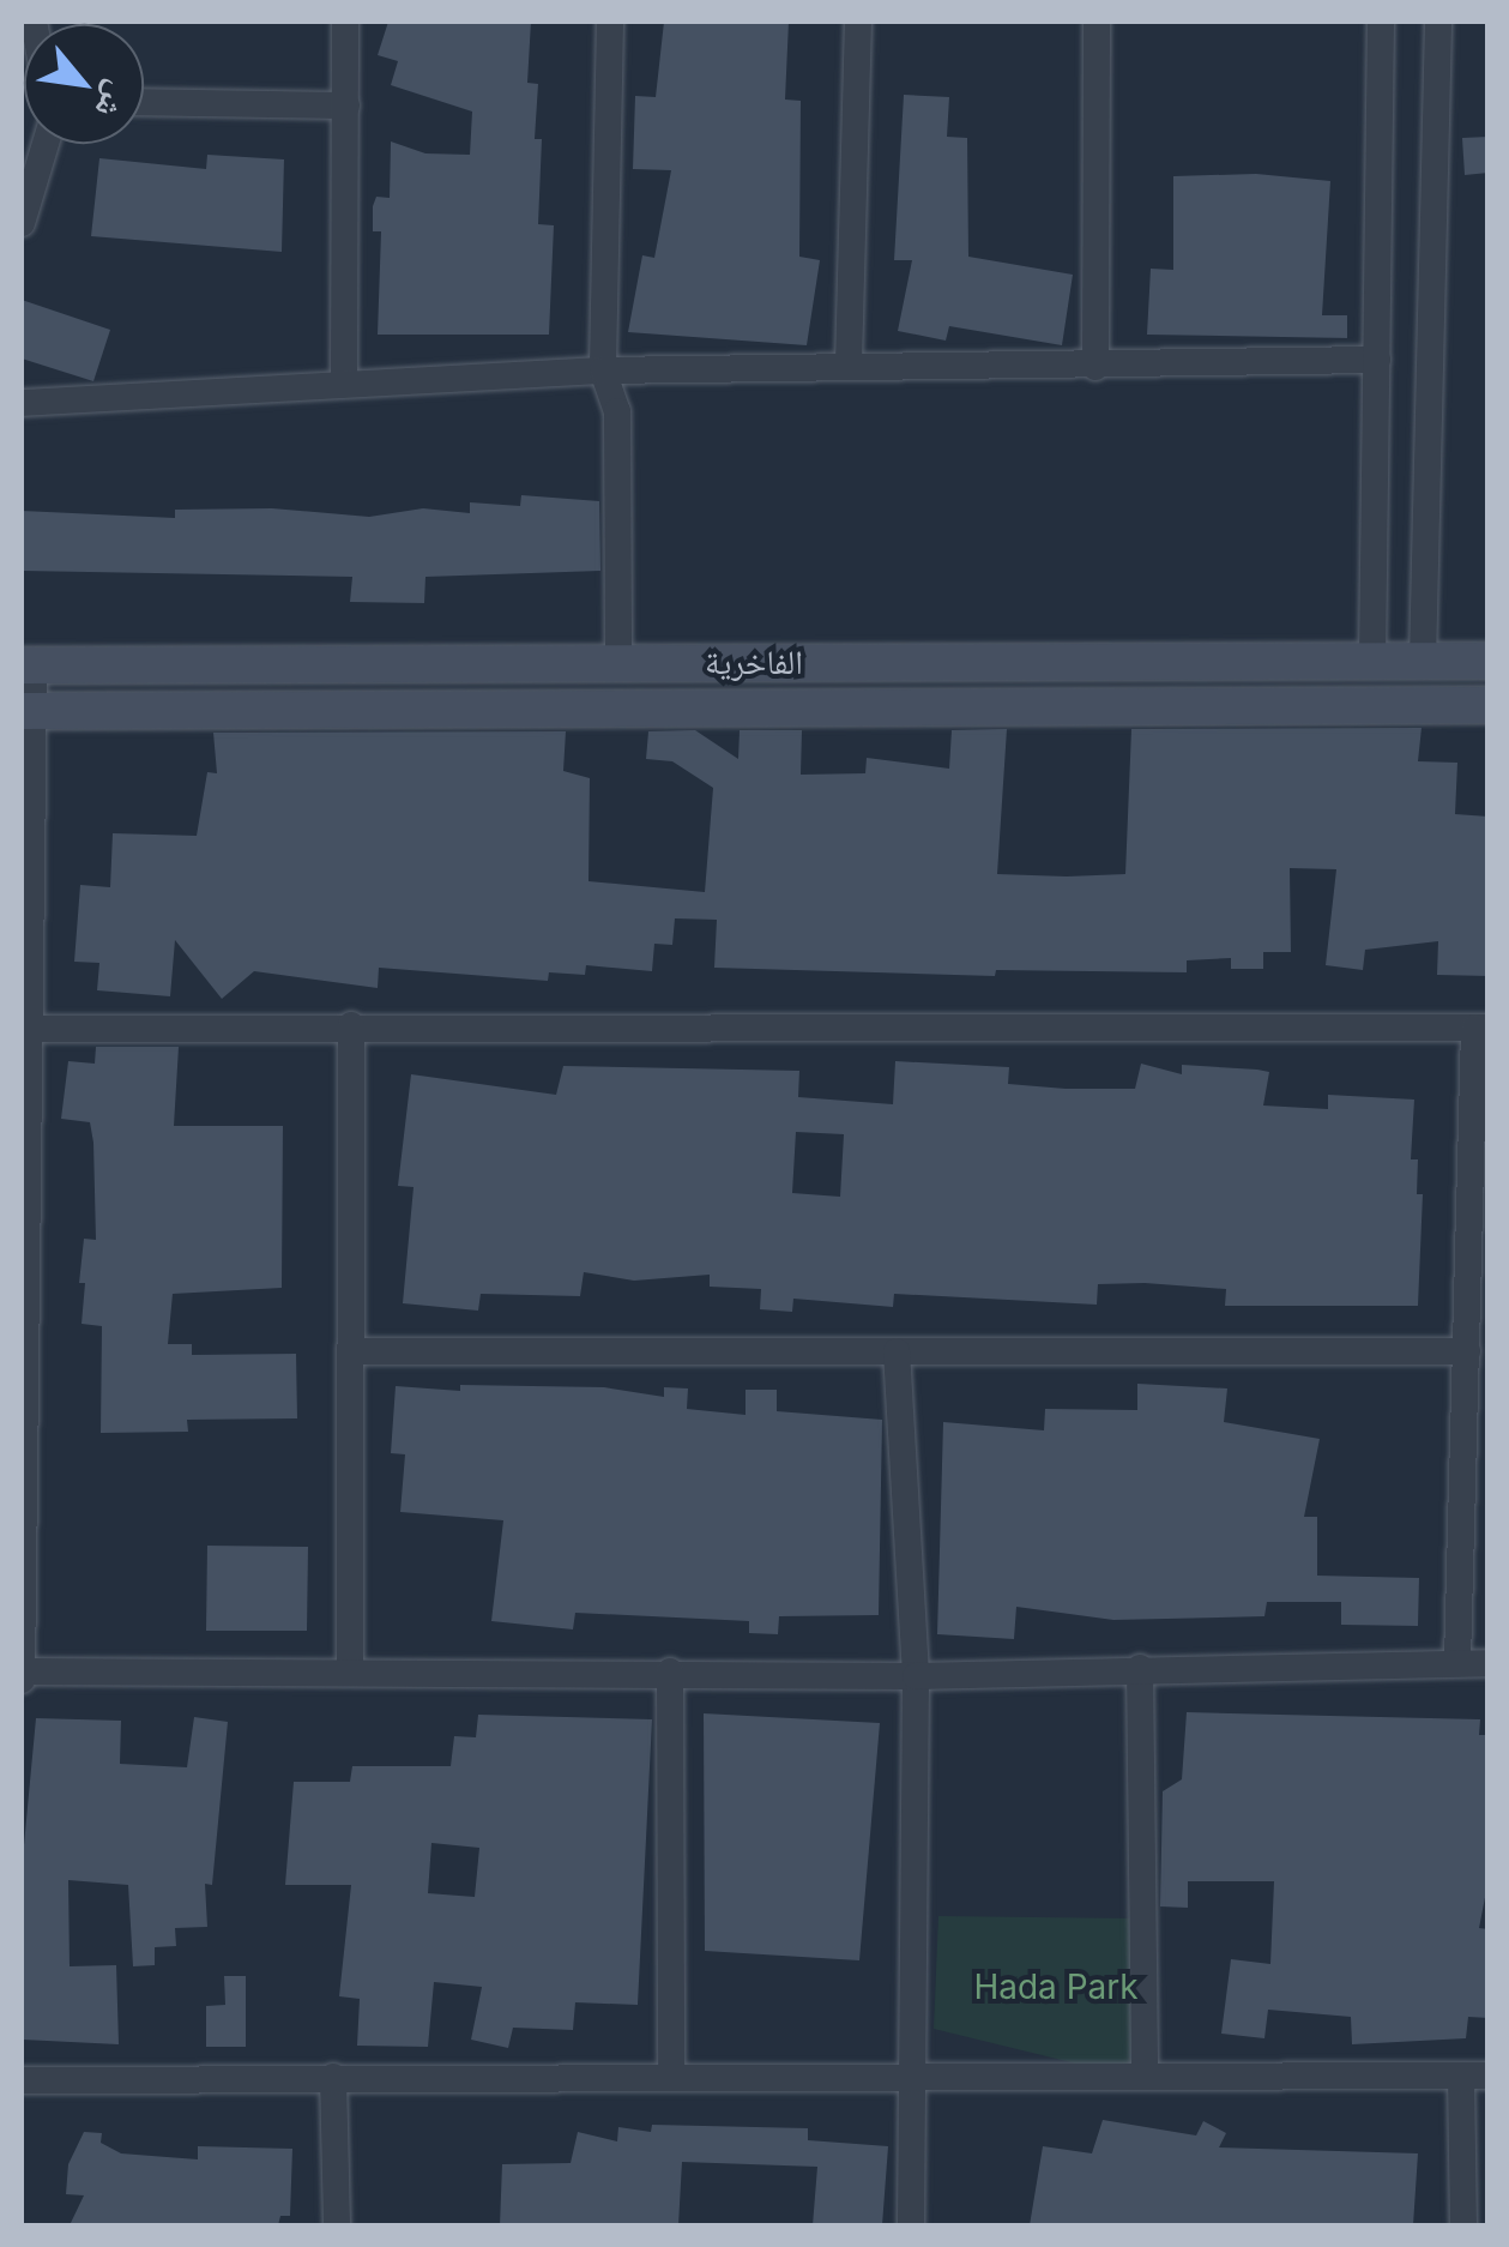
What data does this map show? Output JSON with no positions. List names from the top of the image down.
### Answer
{
  "streets": {
    "street": ["الفاخرية"]
  },
  "parks": ["Hada Park"],
  "north": "bottom right"
}
